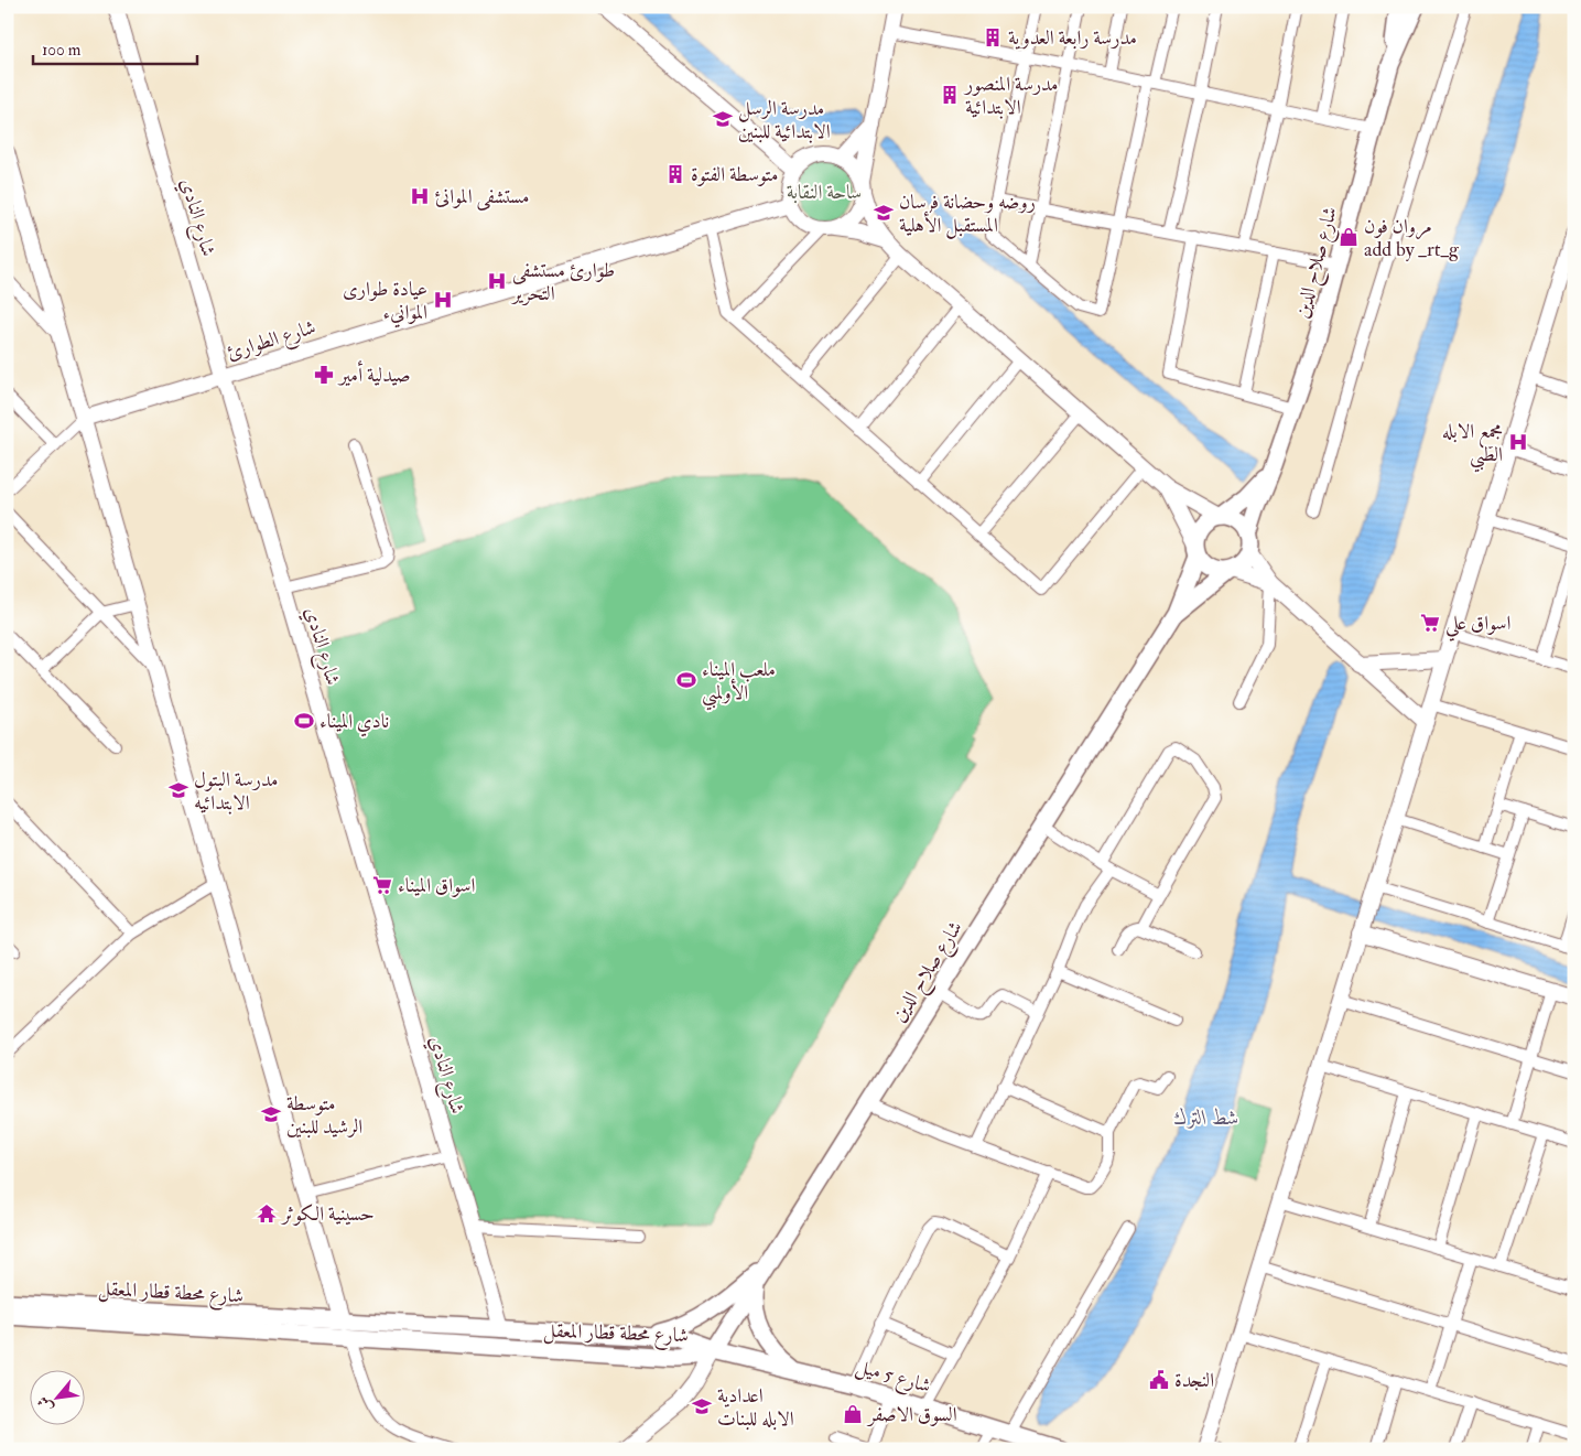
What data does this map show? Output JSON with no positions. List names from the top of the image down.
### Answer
{
  "streets": {
    "main road": ["شارع صلاح الدين", "شارع محطة قطار المعقل", "شارع 5 ميل"],
    "street": ["شارع النادي", "شارع الطوارئ"]
  },
  "crossings": [
    ["شارع النادي", "شارع الطوارئ"],
    ["شارع النادي", "شارع محطة قطار المعقل"],
    ["شارع صلاح الدين", "شارع محطة قطار المعقل"],
    ["شارع صلاح الدين", "شارع 5 ميل"],
    ["شارع محطة قطار المعقل", "شارع 5 ميل"]
  ],
  "water": ["شط الترك"],
  "parks": ["ساحة النقابة"],
  "places": {
    "building": ["مدرسة رابعة العدوية", "مدرسة المنصور الابتدائية", "متوسطة الفتوة"],
    "school or university": [
      "مدرسة الرسل الابتدائية للبنين",
      "روضه وحضانة فرسان المستقبل الأهلية",
      "مدرسة البتول الابتدائيه",
      "متوسطة الرشيد للبنين",
      "اعدادية الابله للبنات"
    ],
    "hospital": [
      "مستشفى الموانئ",
      "طوارئ مستشفى التحرير",
      "عيادة طوارى الموانيء",
      "مجمع الابله الطبي"
    ],
    "shop": ["مروان فون add by _rt_g", "السوق الاصفر"],
    "pharmacy": ["صيدلية أمير"],
    "supermarket": ["اسواق علي", "اسواق الميناء"],
    "sports": ["ملعب الميناء الأولمبي", "نادي الميناء"],
    "temple": ["حسينية الكوثر"],
    "public building": ["النجدة"]
  },
  "scale_bar": "100 m",
  "north": "bottom left"
}
